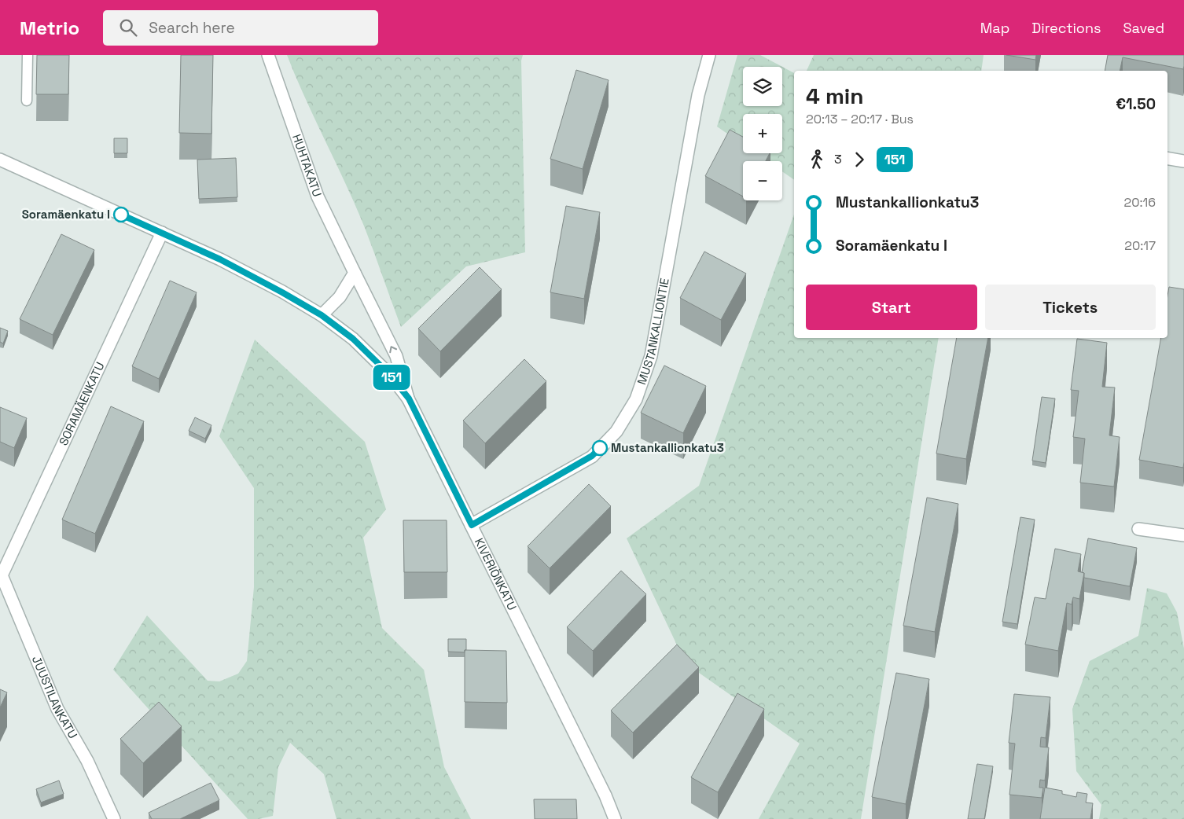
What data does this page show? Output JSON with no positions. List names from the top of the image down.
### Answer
{
  "streets": {
    "street": [
      "HUHTAKATU",
      "MUSTANKALLIONTIE",
      "SORAMÄENKATU",
      "KIVERIÖNKATU",
      "JUUSTILANKATU"
    ]
  },
  "crossings": [
    ["HUHTAKATU", "KIVERIÖNKATU"],
    ["MUSTANKALLIONTIE", "KIVERIÖNKATU"],
    ["SORAMÄENKATU", "KIVERIÖNKATU"],
    ["SORAMÄENKATU", "JUUSTILANKATU"]
  ],
  "one_way": ["HUHTAKATU"],
  "places": ["Soramäenkatu I", "Mustankallionkatu3"],
  "lines": ["bus line 151"],
  "page": {
    "header": "Metrio",
    "search": "Search here",
    "nav": ["Map", "Directions", "Saved"],
    "on_map": "151",
    "map_buttons": ["+", "−"],
    "heading": ["4 min", "20:13 – 20:17 · Bus", "€1.50"],
    "legs": ["3", "151"],
    "list": [
      {
        "name": "Mustankallionkatu3",
        "value": "20:16"
      },
      {
        "name": "Soramäenkatu I",
        "value": "20:17"
      }
    ],
    "buttons": ["Start", "Tickets"]
  }
}
